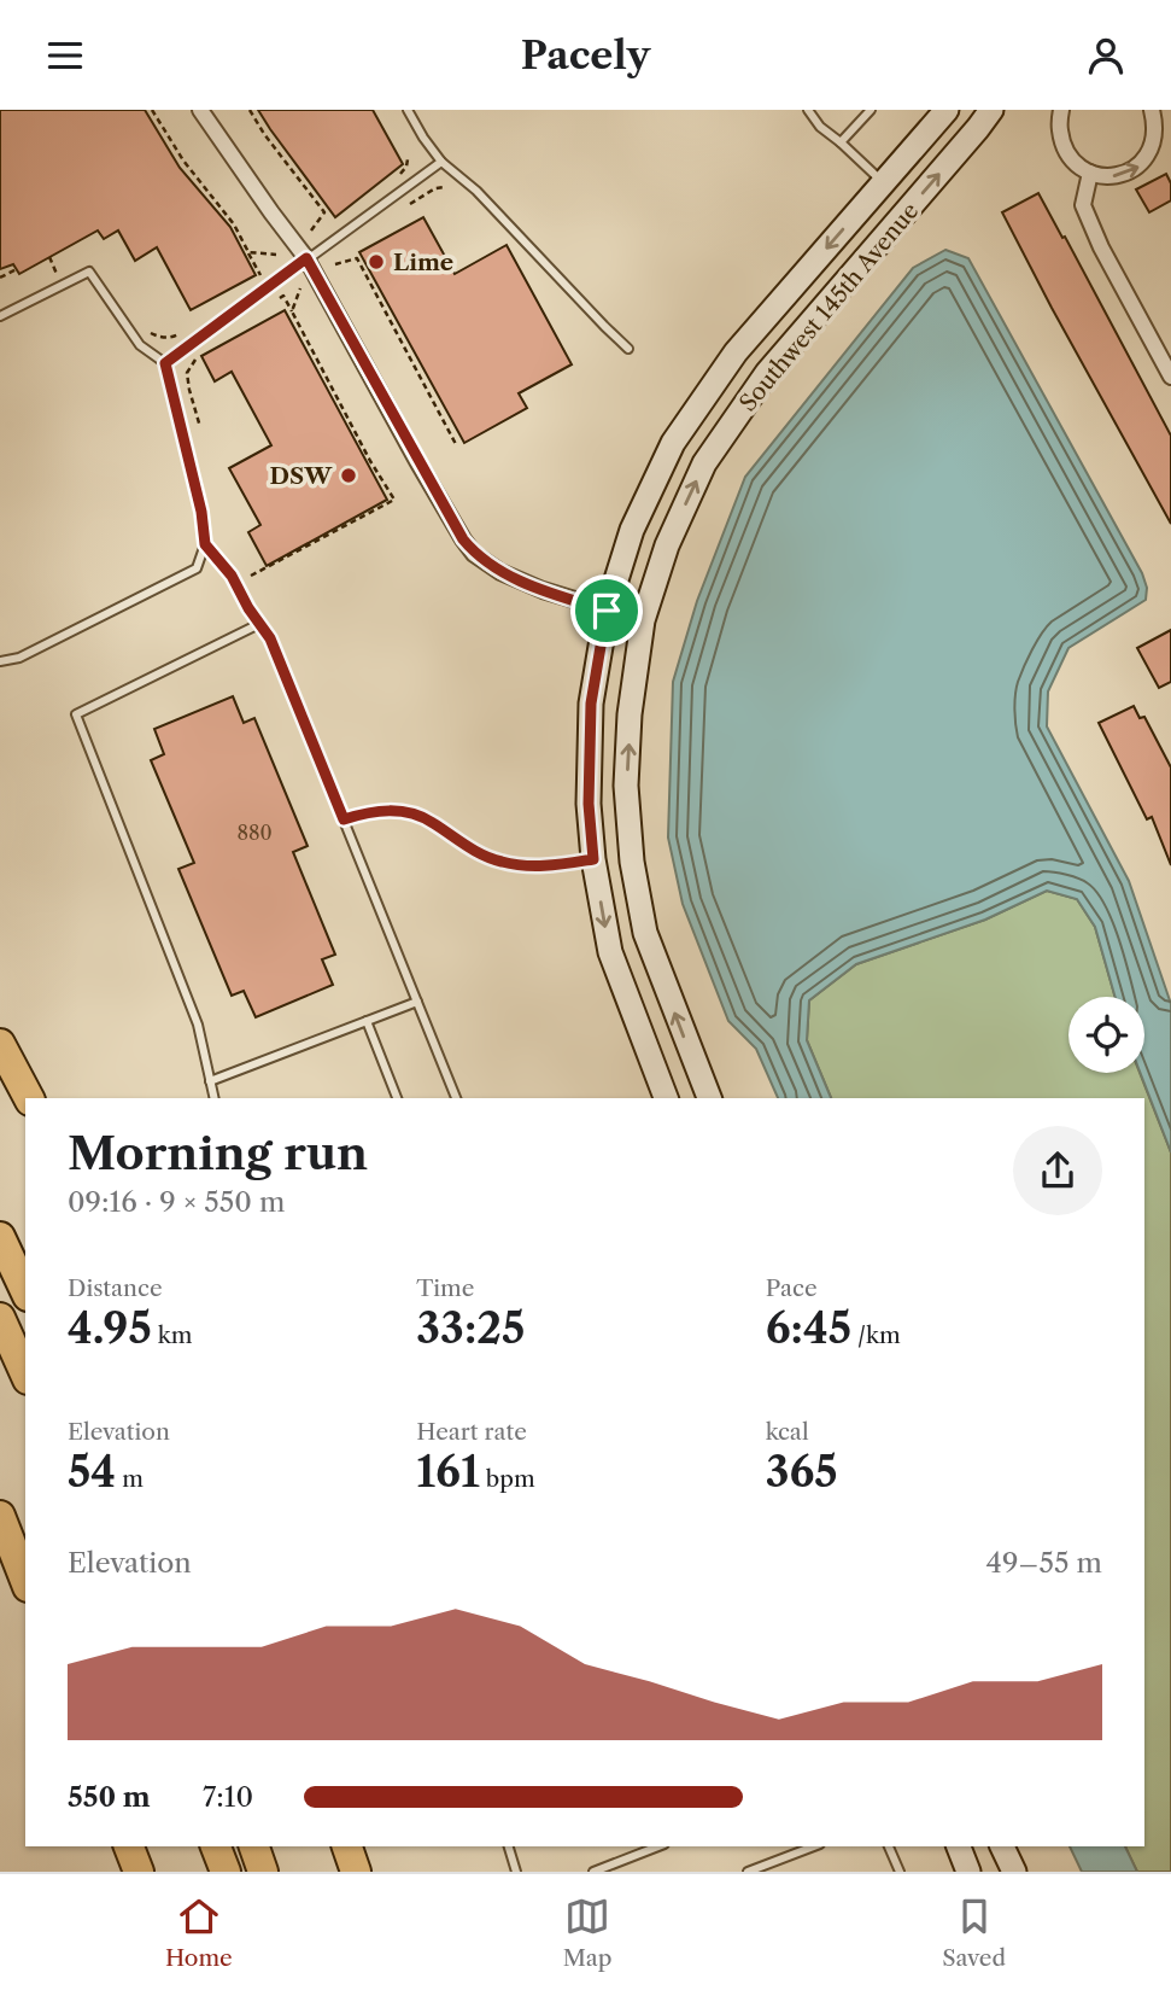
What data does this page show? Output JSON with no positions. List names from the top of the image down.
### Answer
{
  "streets": {
    "street": ["Southwest 145th Avenue"]
  },
  "places": ["Lime", "DSW"],
  "house_numbers": ["880"],
  "page": {
    "header": "Pacely",
    "heading": ["Morning run", "09:16 · 9 × 550 m"],
    "stats": [
      ["Distance", "4.95 km"],
      ["Time", "33:25"],
      ["Pace", "6:45 /km"],
      ["Elevation", "54 m"],
      ["Heart rate", "161 bpm"],
      ["kcal", "365"]
    ],
    "chart": ["Elevation", "49–55 m"],
    "list": [
      {
        "name": "550 m",
        "note": "7:10"
      }
    ],
    "tabs": ["Home", "Map", "Saved"]
  }
}
